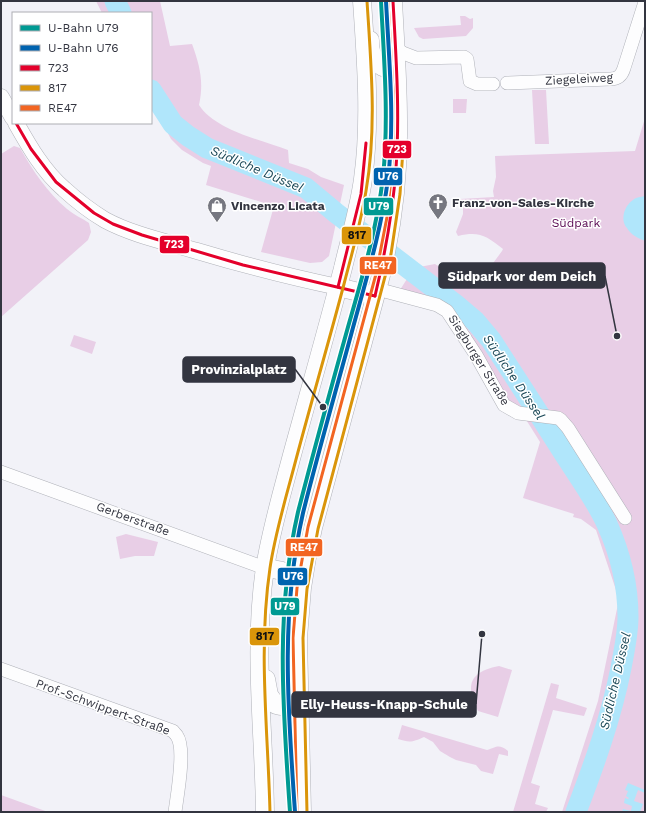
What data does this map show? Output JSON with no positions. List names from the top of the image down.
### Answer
{
  "streets": {
    "main road": ["Siegburger Straße"],
    "street": ["Ziegeleiweg", "Gerberstraße", "Prof.-Schwippert-Straße"]
  },
  "water": ["Südliche Düssel"],
  "parks": ["Südpark"],
  "places": {
    "church": ["Franz-von-Sales-Kirche"],
    "shop": ["Vincenzo Licata"],
    "other": ["Südpark vor dem Deich", "Provinzialplatz", "Elly-Heuss-Knapp-Schule"]
  },
  "lines": [
    "metro line U79",
    "metro line U76",
    "transit line 723",
    "transit line 817",
    "transit line RE47"
  ],
  "legend": [
    "U-Bahn U79",
    "U-Bahn U76",
    "723",
    "817",
    "RE47"
  ]
}
